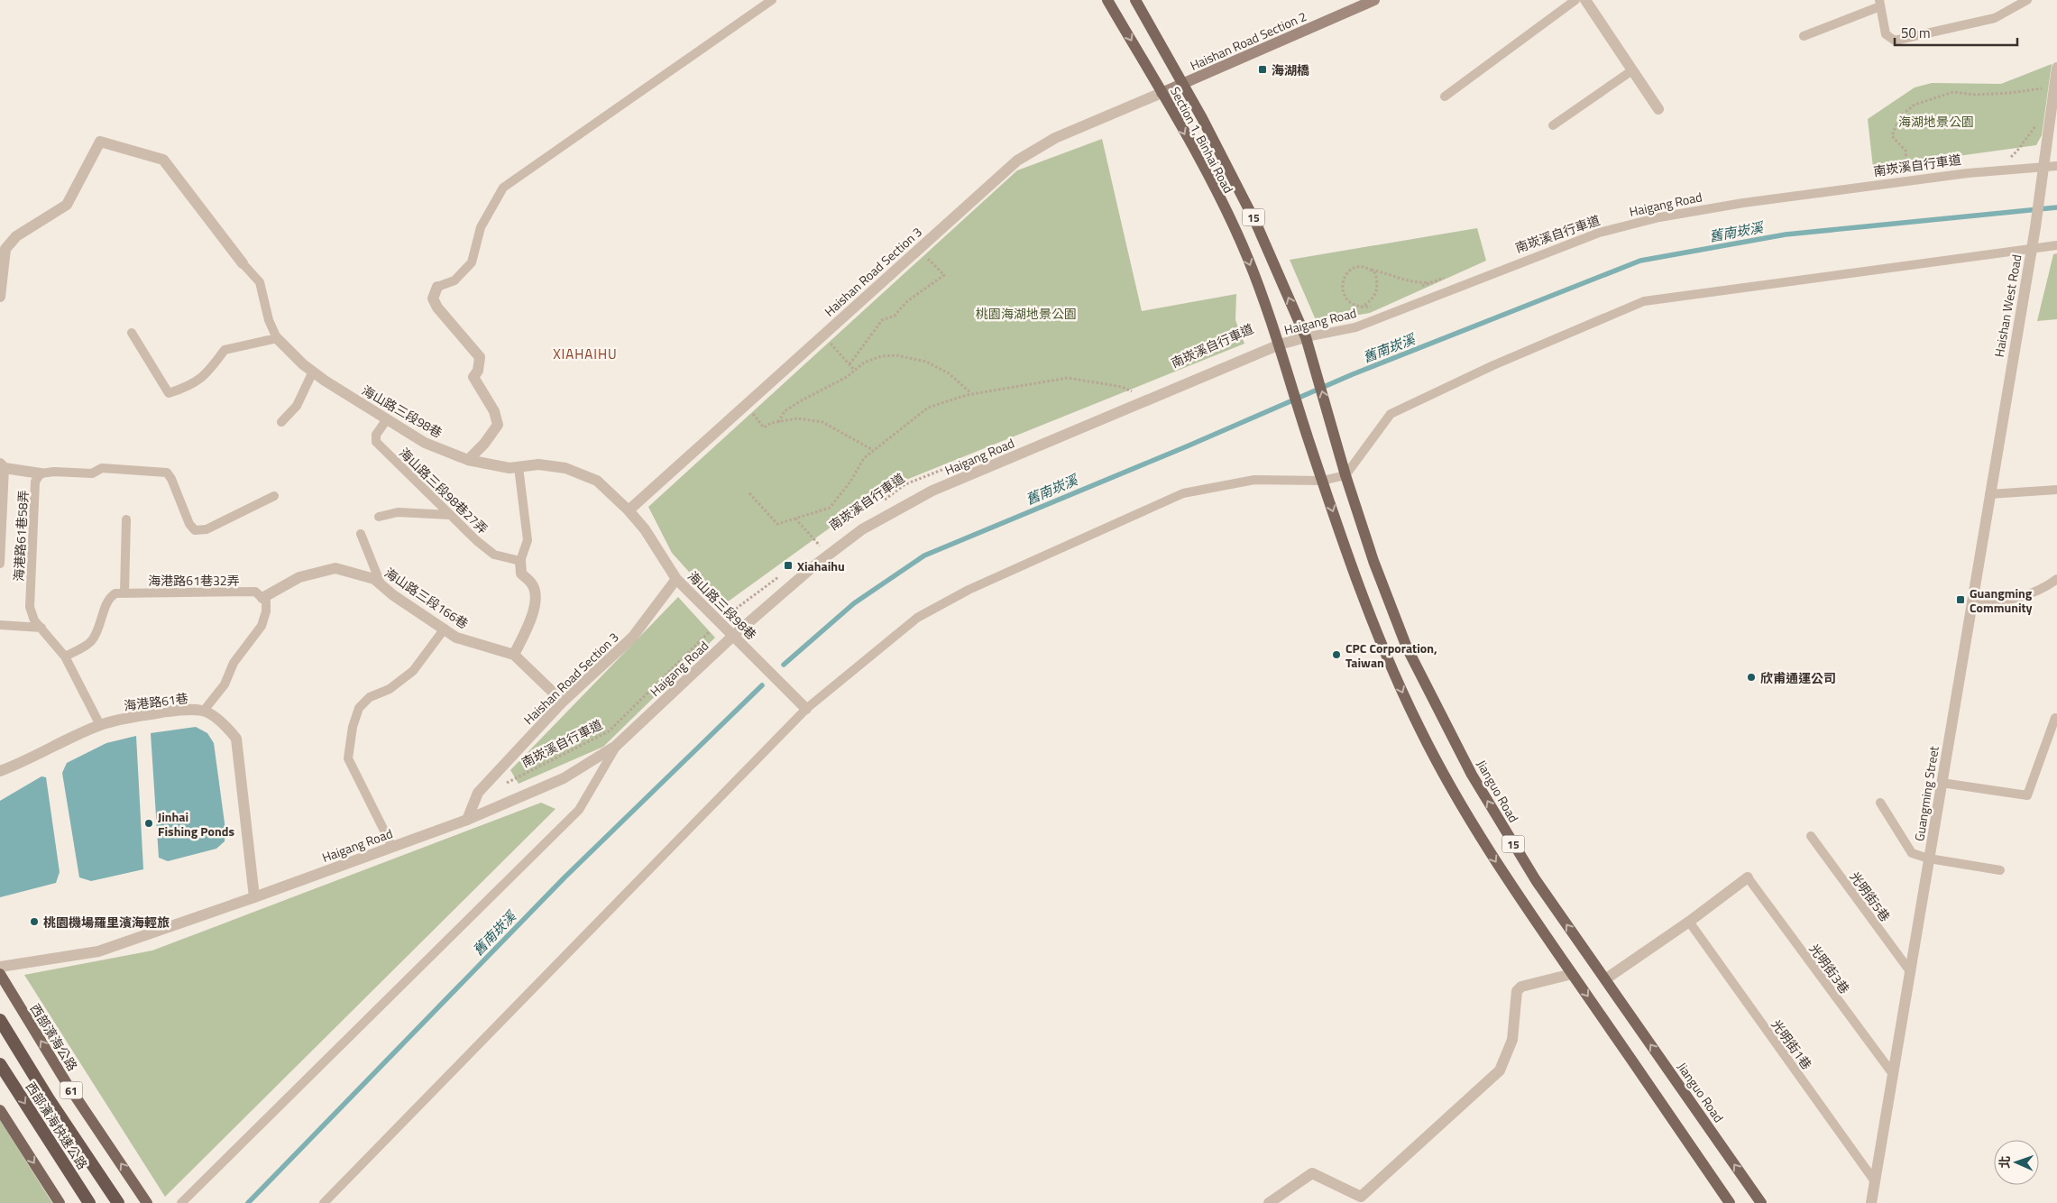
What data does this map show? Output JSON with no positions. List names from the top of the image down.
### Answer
{
  "streets": {
    "highway": ["61", "西部濱海快速公路"],
    "main road": [
      "Haishan Road Section 2",
      "Section 1, Binhai Road",
      "15",
      "Jianguo Road",
      "西部濱海公路"
    ],
    "street": [
      "Haigang Road",
      "Haishan Road Section 3",
      "Haishan West Road",
      "海山路三段98巷",
      "海山路三段166巷",
      "海港路61巷",
      "Guangming Street"
    ],
    "lane": [
      "海山路三段98巷27弄",
      "海港路61巷58弄",
      "海港路61巷32弄",
      "光明街5巷",
      "光明街3巷",
      "光明街1巷"
    ],
    "path": ["南崁溪自行車道"]
  },
  "crossings": [
    ["Haishan Road Section 2", "Section 1, Binhai Road"],
    ["Haishan Road Section 2", "Haishan Road Section 3"],
    ["Section 1, Binhai Road", "Haigang Road"],
    ["Section 1, Binhai Road", "15"],
    ["Section 1, Binhai Road", "Haishan Road Section 3"],
    ["Section 1, Binhai Road", "Jianguo Road"],
    ["南崁溪自行車道", "Haishan Road Section 3"],
    ["南崁溪自行車道", "海山路三段98巷"],
    ["Haigang Road", "Haishan West Road"],
    ["Haigang Road", "海山路三段98巷"],
    ["Haigang Road", "海港路61巷"],
    ["Haishan Road Section 3", "海山路三段98巷"],
    ["Haishan Road Section 3", "海山路三段166巷"],
    ["Haishan West Road", "Guangming Street"],
    ["海山路三段98巷", "海山路三段98巷27弄"],
    ["海港路61巷58弄", "海港路61巷"],
    ["海港路61巷32弄", "海山路三段166巷"],
    ["Guangming Street", "光明街5巷"],
    ["Guangming Street", "光明街3巷"],
    ["Guangming Street", "光明街1巷"]
  ],
  "districts": ["XIAHAIHU"],
  "water": ["舊南崁溪"],
  "parks": ["海湖地景公園", "桃園海湖地景公園"],
  "places": {
    "transit": ["海湖橋", "Xiahaihu", "Guangming Community"],
    "other": [
      "CPC Corporation, Taiwan",
      "欣甫通運公司",
      "Jinhai Fishing Ponds",
      "桃園機場羅里濱海輕旅"
    ]
  },
  "scale_bar": "50 m",
  "north": "left"
}
